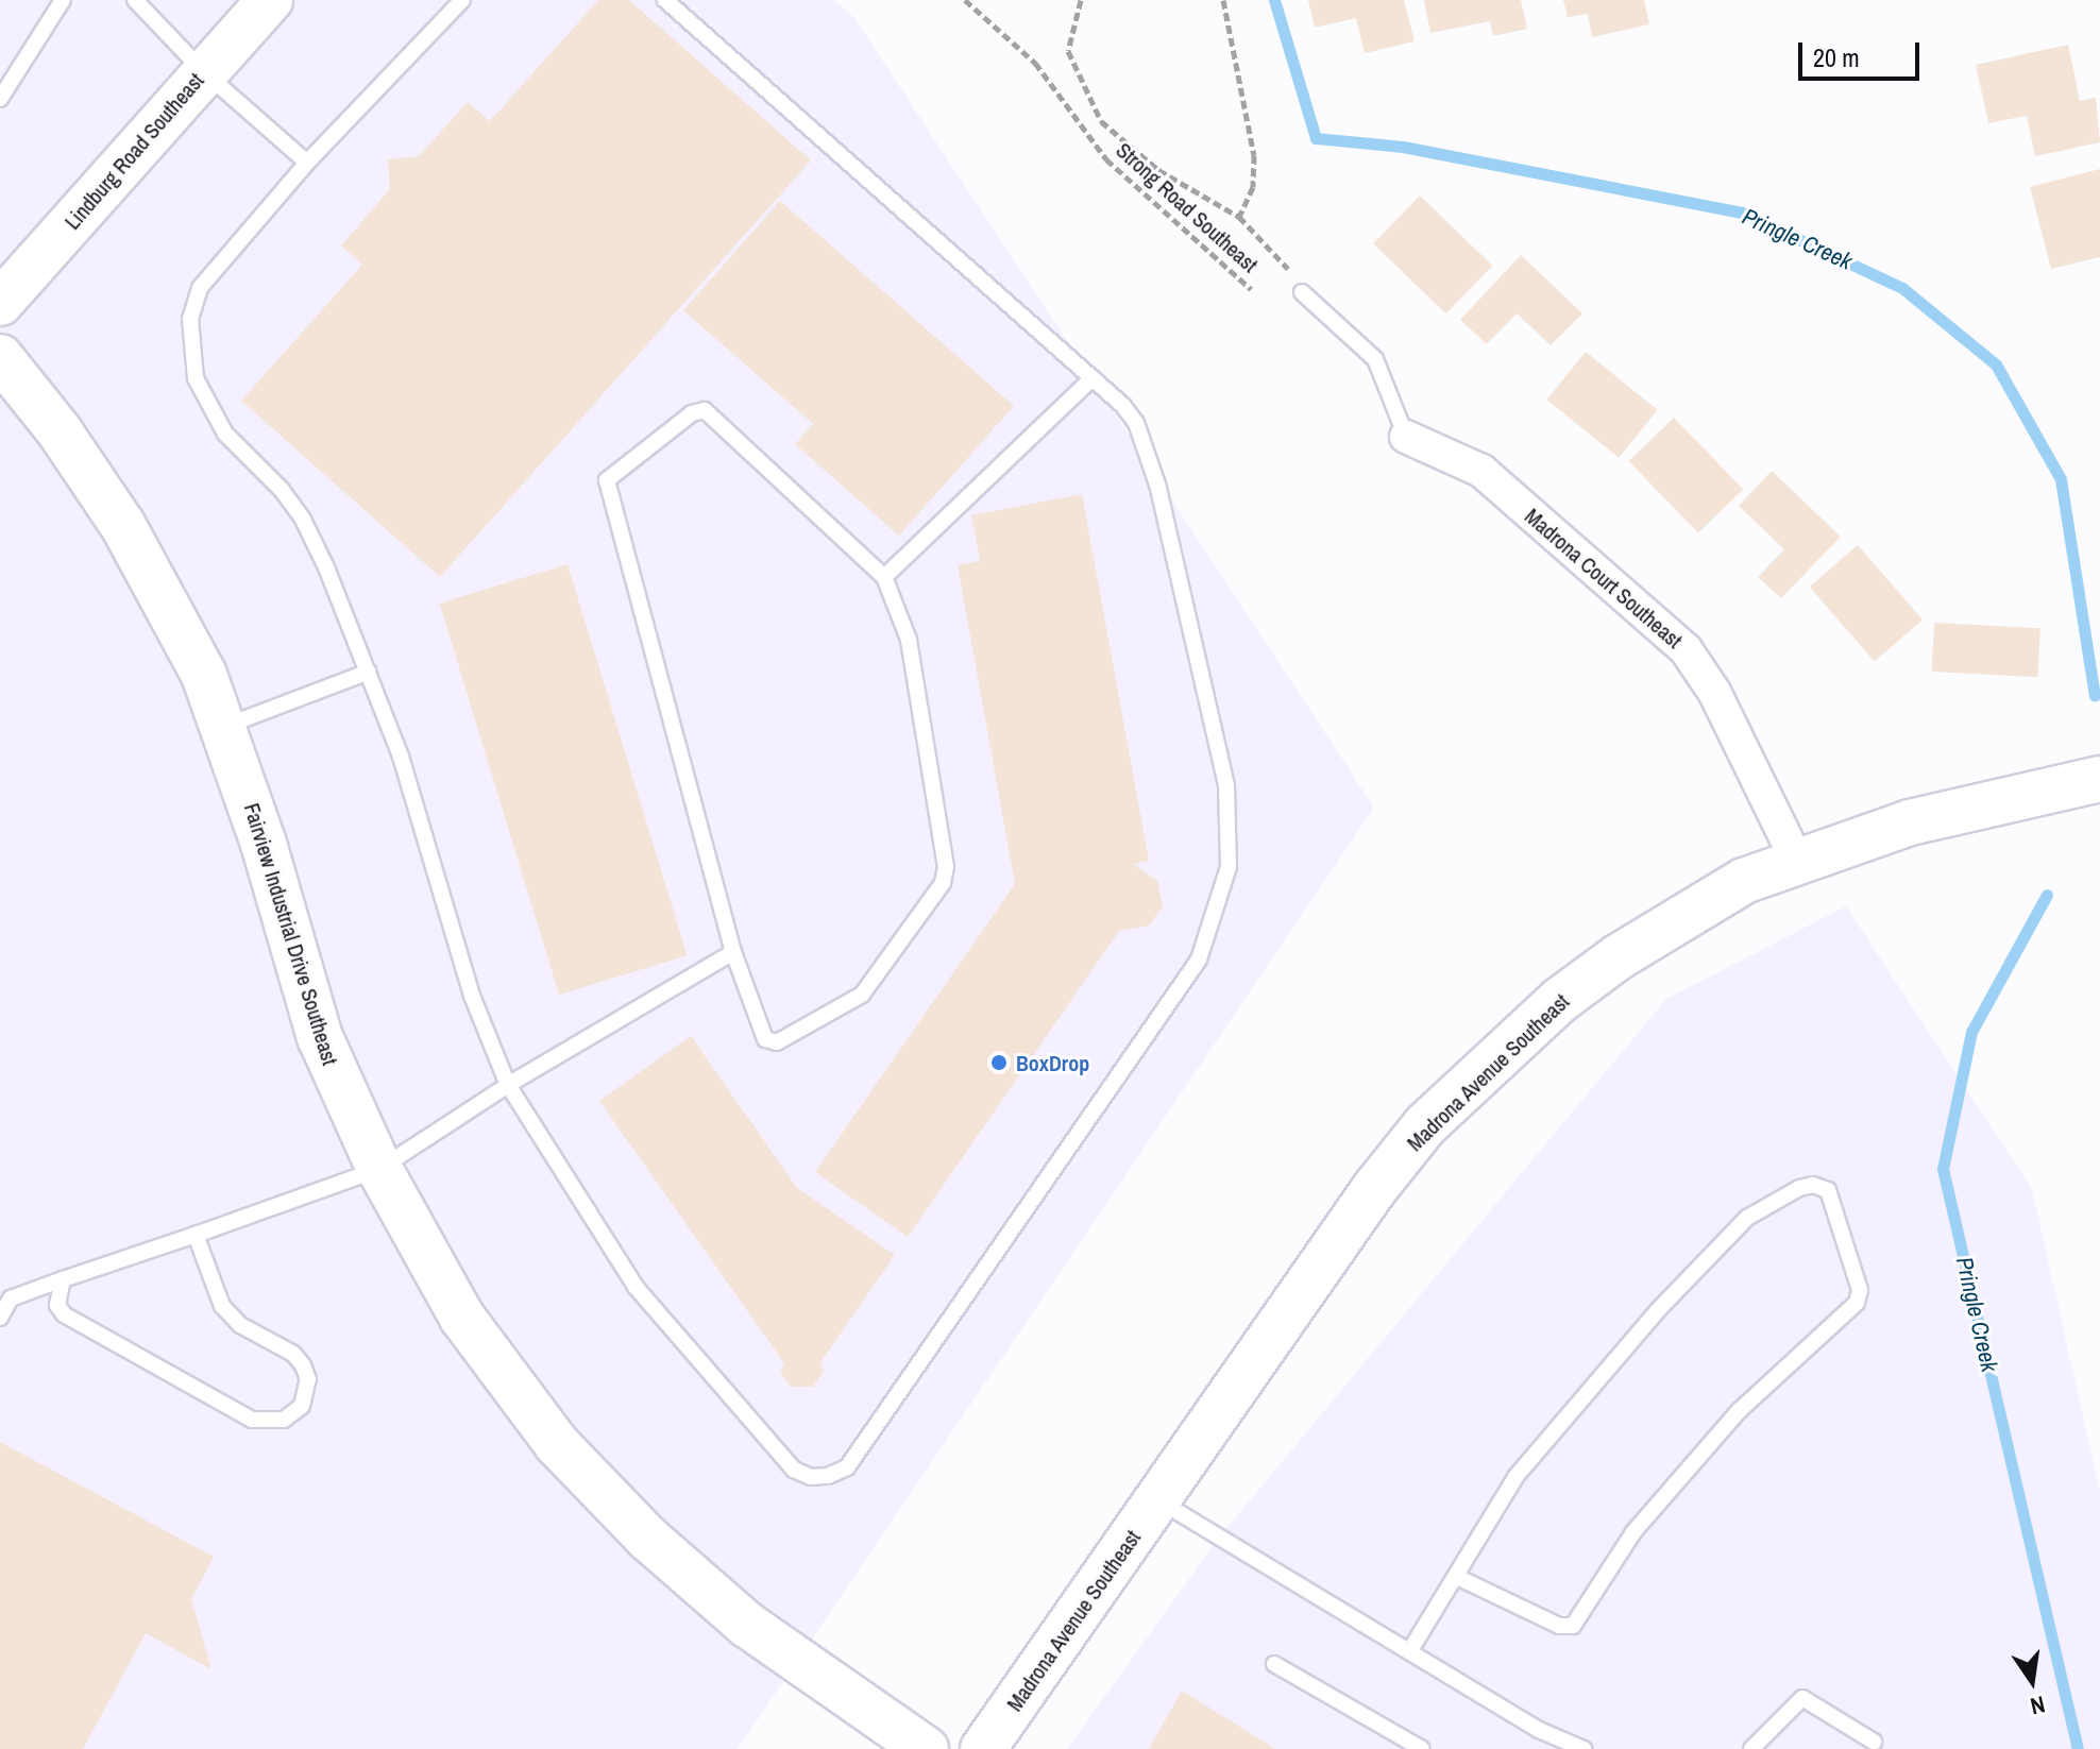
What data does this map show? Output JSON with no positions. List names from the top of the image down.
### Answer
{
  "streets": {
    "main road": ["Lindburg Road Southeast", "Fairview Industrial Drive Southeast", "Madrona Avenue Southeast"],
    "street": ["Madrona Court Southeast"],
    "path": ["Strong Road Southeast"]
  },
  "crossings": [
    ["Madrona Court Southeast", "Madrona Avenue Southeast"]
  ],
  "water": ["Pringle Creek"],
  "places": ["BoxDrop"],
  "scale_bar": "20 m",
  "north": "bottom"
}
